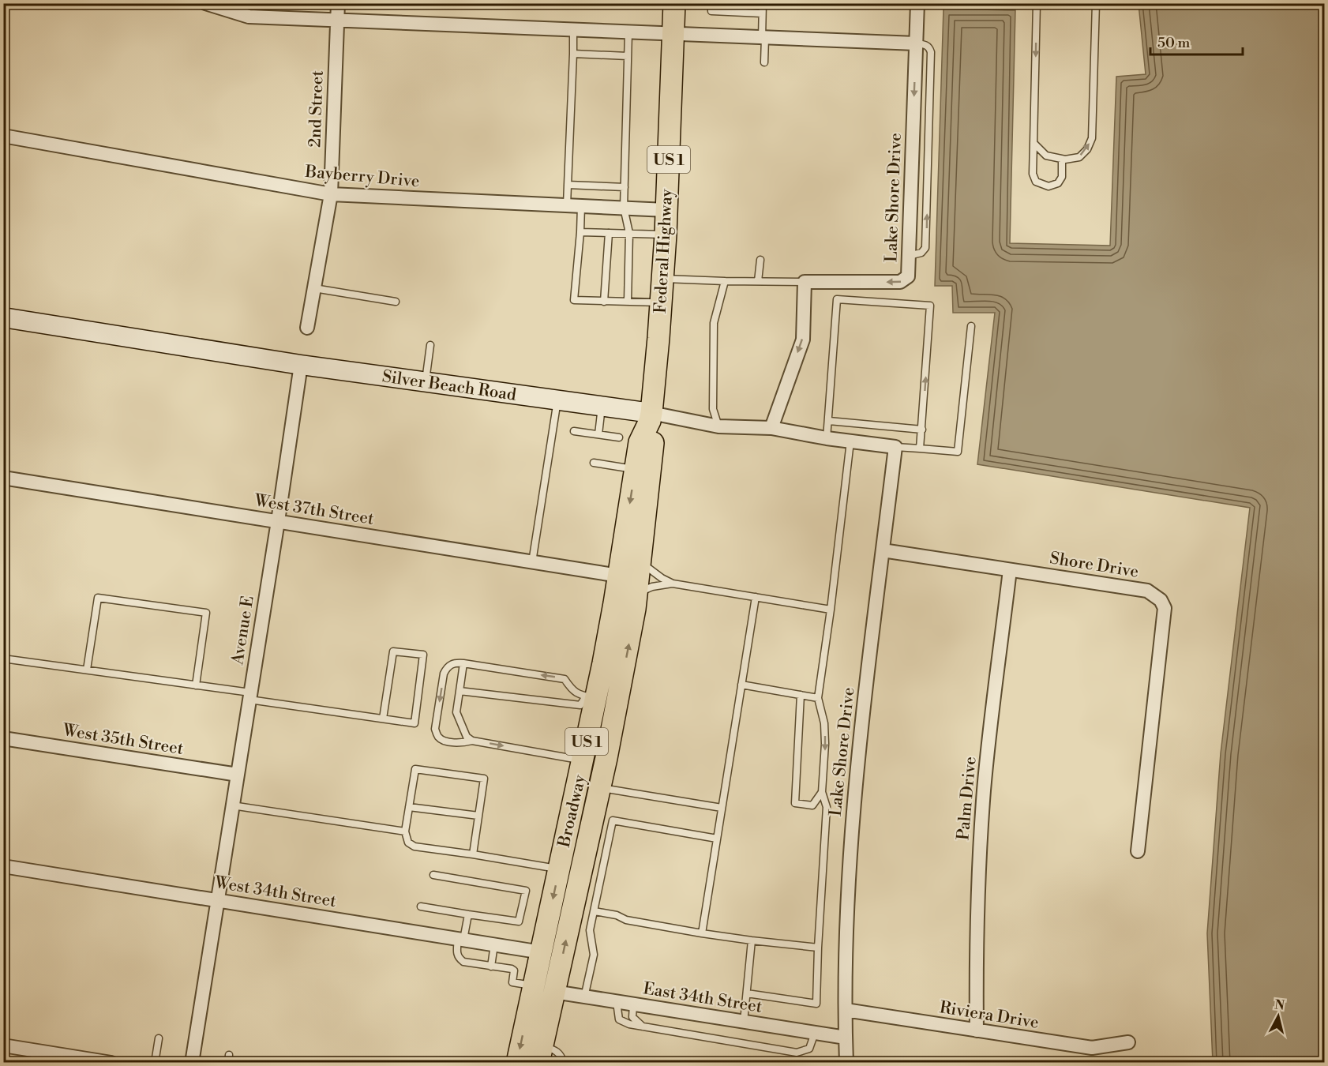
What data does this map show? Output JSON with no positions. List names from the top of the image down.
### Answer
{
  "streets": {
    "main road": ["US 1", "Federal Highway", "Broadway"],
    "street": [
      "2nd Street",
      "Bayberry Drive",
      "Lake Shore Drive",
      "Silver Beach Road",
      "West 37th Street",
      "Shore Drive",
      "Avenue E",
      "West 35th Street",
      "Palm Drive",
      "West 34th Street",
      "East 34th Street",
      "Riviera Drive"
    ]
  },
  "crossings": [
    ["2nd Street", "Bayberry Drive"],
    ["Bayberry Drive", "Federal Highway"],
    ["Lake Shore Drive", "Silver Beach Road"],
    ["Lake Shore Drive", "Shore Drive"],
    ["Lake Shore Drive", "East 34th Street"],
    ["Lake Shore Drive", "Riviera Drive"],
    ["Federal Highway", "Silver Beach Road"],
    ["Federal Highway", "Broadway"],
    ["Silver Beach Road", "Avenue E"],
    ["Silver Beach Road", "Broadway"],
    ["West 37th Street", "Avenue E"],
    ["West 37th Street", "Broadway"],
    ["Shore Drive", "Palm Drive"],
    ["Avenue E", "West 35th Street"],
    ["Avenue E", "West 34th Street"],
    ["Palm Drive", "Riviera Drive"],
    ["Broadway", "West 34th Street"],
    ["Broadway", "East 34th Street"]
  ],
  "scale_bar": "50 m",
  "north": "top"
}
